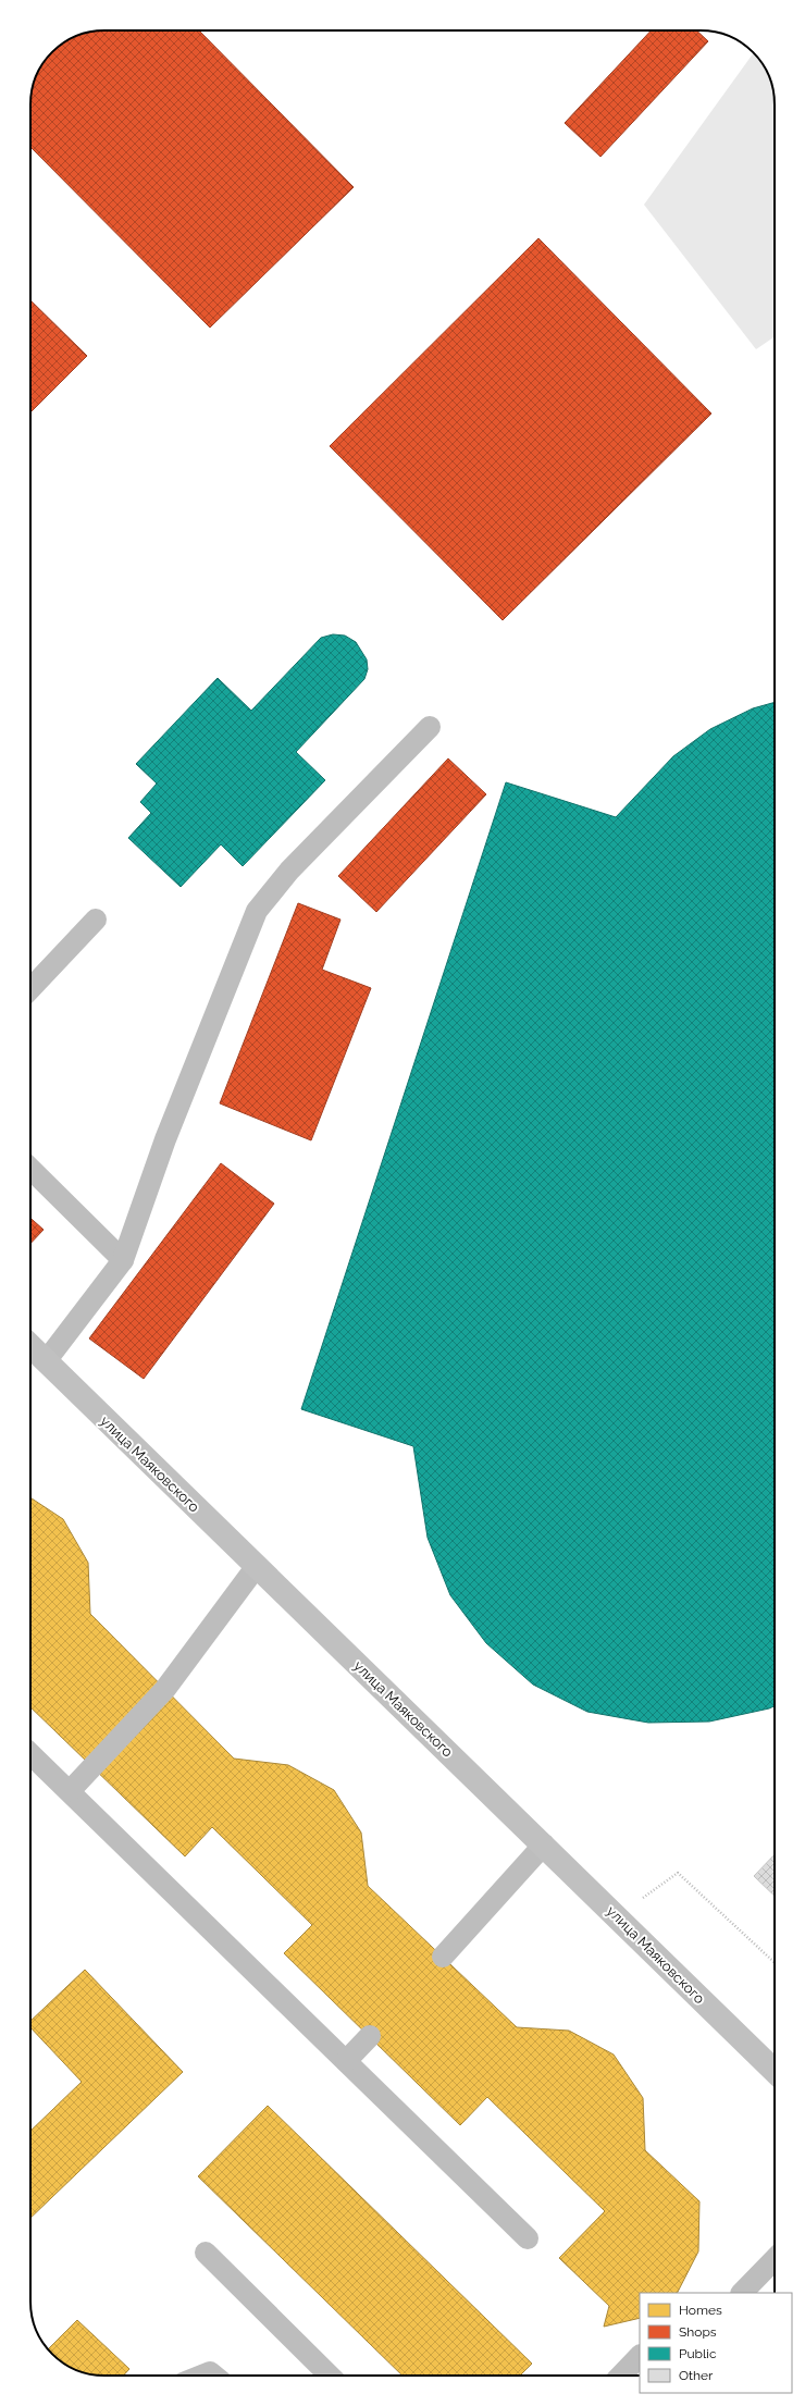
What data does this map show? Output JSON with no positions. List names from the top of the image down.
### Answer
{
  "streets": {
    "street": ["улица Маяковского"]
  },
  "legend": [
    "Homes",
    "Shops",
    "Public",
    "Other"
  ]
}
